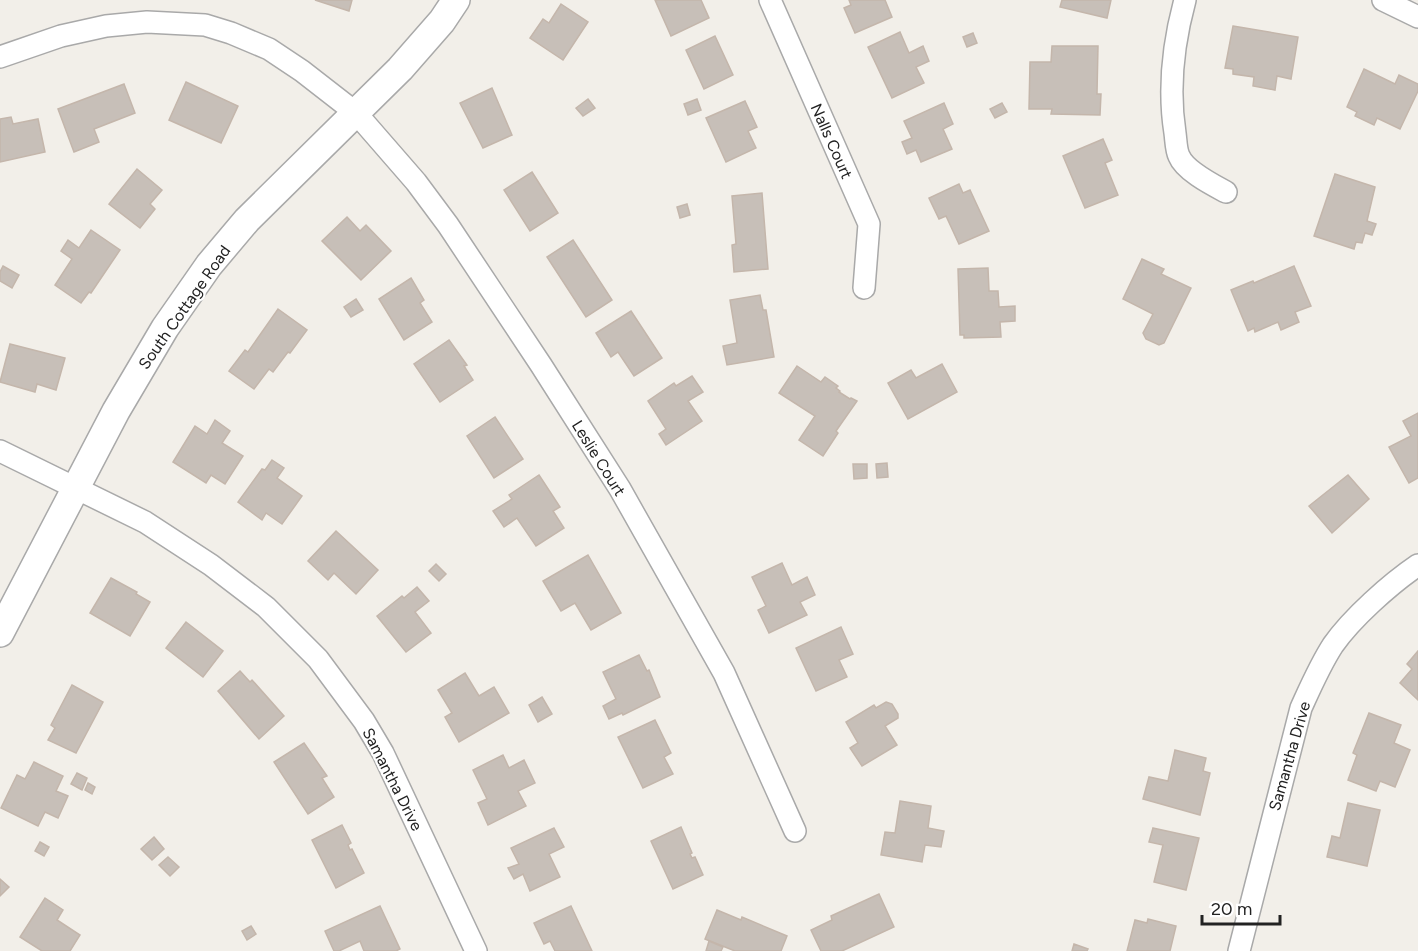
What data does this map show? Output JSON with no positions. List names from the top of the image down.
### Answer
{
  "streets": {
    "street": [
      "Nalls Court",
      "South Cottage Road",
      "Leslie Court",
      "Samantha Drive"
    ]
  },
  "crossings": [
    ["South Cottage Road", "Leslie Court"],
    ["South Cottage Road", "Samantha Drive"]
  ],
  "scale_bar": "20 m"
}
